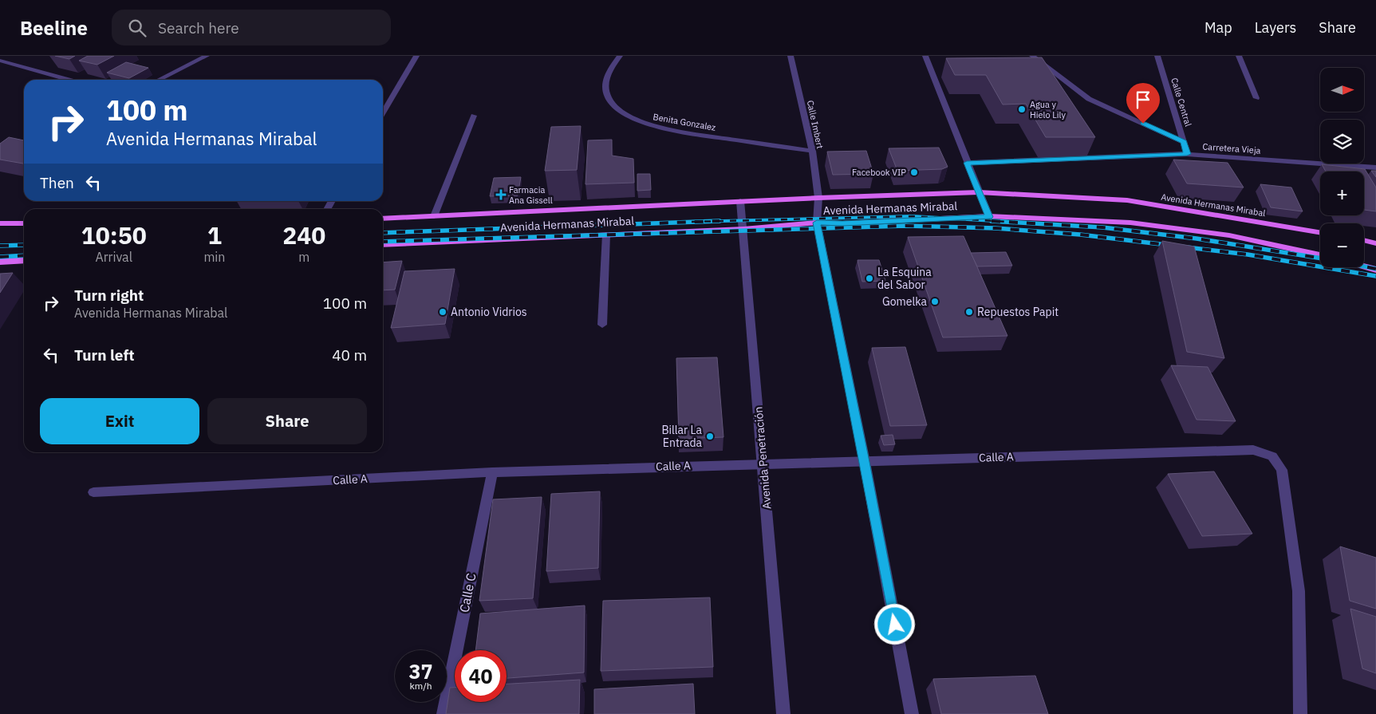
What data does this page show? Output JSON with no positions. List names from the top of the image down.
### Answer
{
  "streets": {
    "main road": ["Avenida Hermanas Mirabal"],
    "street": [
      "Calle Central",
      "Benita Gonzalez",
      "Calle Imbert",
      "Carretera Vieja",
      "Calle A",
      "Avenida Penetración",
      "Calle C"
    ]
  },
  "crossings": [
    ["Calle Central", "Carretera Vieja"],
    ["Benita Gonzalez", "Calle Imbert"],
    ["Calle Imbert", "Avenida Hermanas Mirabal"],
    ["Avenida Hermanas Mirabal", "Avenida Penetración"],
    ["Calle A", "Avenida Penetración"],
    ["Calle A", "Calle C"]
  ],
  "places": {
    "other": [
      "Agua y Hielo Lily",
      "Facebook VIP",
      "La Esquina del Sabor",
      "Gomelka",
      "Antonio Vidrios",
      "Repuestos Papit",
      "Billar La Entrada"
    ],
    "health": ["Farmacia Ana Gissell"]
  },
  "north": "right",
  "page": {
    "header": "Beeline",
    "search": "Search here",
    "nav": ["Map", "Layers", "Share"],
    "map_buttons": ["+", "−"],
    "turn": ["100 m", "Avenida Hermanas Mirabal"],
    "then": "Then",
    "eta": [
      "10:50",
      "Arrival",
      "1",
      "min",
      "240",
      "m"
    ],
    "list": [
      {
        "name": "Turn right",
        "note": "Avenida Hermanas Mirabal",
        "value": "100 m"
      },
      {
        "name": "Turn left",
        "value": "40 m"
      }
    ],
    "buttons": ["Exit", "Share"],
    "speed": "37 km/h",
    "limit": "40"
  }
}
